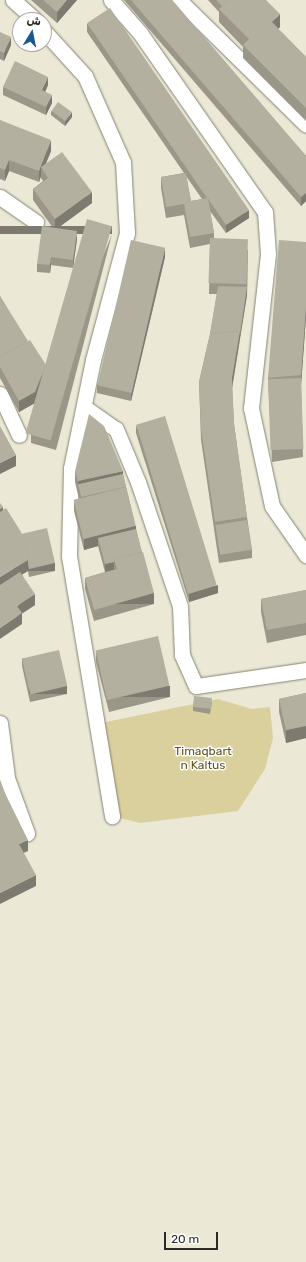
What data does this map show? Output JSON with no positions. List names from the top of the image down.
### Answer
{
  "parks": ["Timaqbart n Kaltus"],
  "scale_bar": "20 m",
  "north": "top"
}
